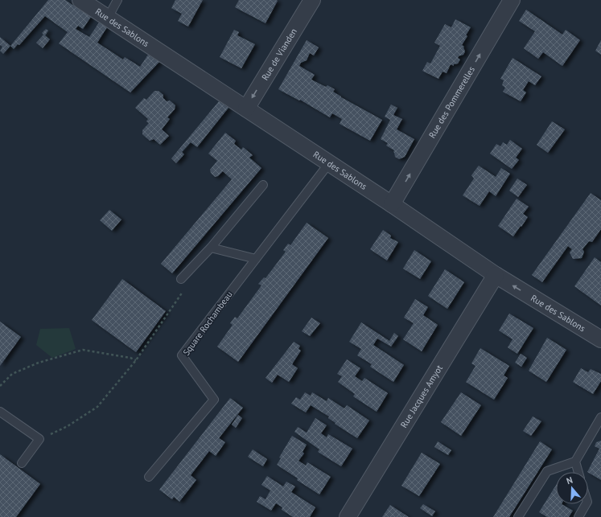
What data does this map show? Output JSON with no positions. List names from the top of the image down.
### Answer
{
  "streets": {
    "street": [
      "Rue des Sablons",
      "Rue de Vianden",
      "Rue des Pommerelles",
      "Rue Jacques Amyot"
    ],
    "lane": ["Square Rochambeau"]
  },
  "crossings": [
    ["Rue des Sablons", "Rue de Vianden"],
    ["Rue des Sablons", "Rue des Pommerelles"],
    ["Rue des Sablons", "Square Rochambeau"],
    ["Rue des Sablons", "Rue Jacques Amyot"]
  ],
  "one_way": ["Rue de Vianden", "Rue des Pommerelles"],
  "north": "top"
}
